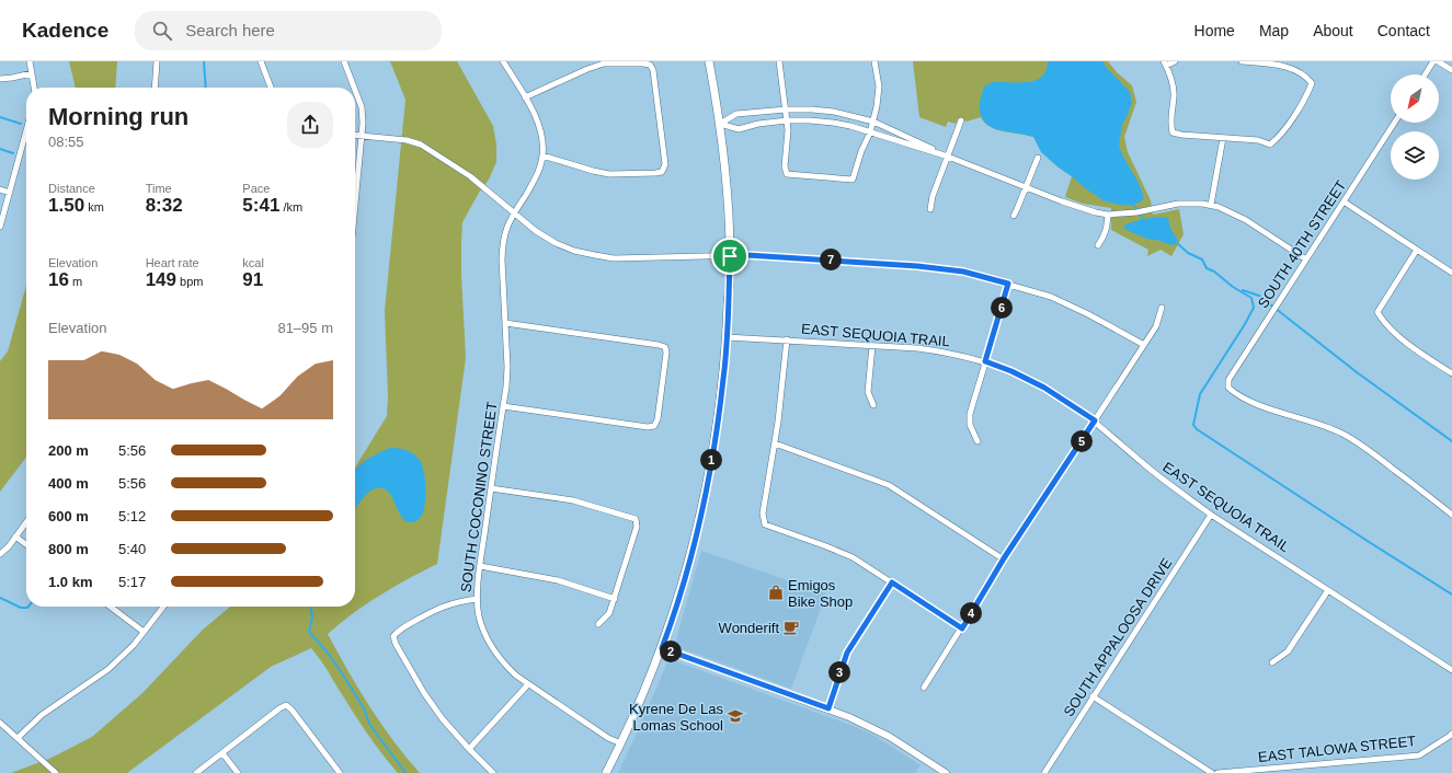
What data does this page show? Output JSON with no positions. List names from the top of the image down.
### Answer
{
  "streets": {
    "street": [
      "SOUTH 40TH STREET",
      "EAST SEQUOIA TRAIL",
      "SOUTH COCONINO STREET",
      "SOUTH APPALOOSA DRIVE",
      "EAST TALOWA STREET"
    ]
  },
  "crossings": [
    ["EAST SEQUOIA TRAIL", "SOUTH APPALOOSA DRIVE"]
  ],
  "places": {
    "shop": ["Emigos Bike Shop"],
    "cafe": ["Wonderift"],
    "school or university": ["Kyrene De Las Lomas School"]
  },
  "north": "bottom left",
  "page": {
    "header": "Kadence",
    "search": "Search here",
    "nav": [
      "Home",
      "Map",
      "About",
      "Contact"
    ],
    "heading": ["Morning run", "08:55"],
    "stats": [
      ["Distance", "1.50 km"],
      ["Time", "8:32"],
      ["Pace", "5:41 /km"],
      ["Elevation", "16 m"],
      ["Heart rate", "149 bpm"],
      ["kcal", "91"]
    ],
    "pins": [
      "7",
      "6",
      "5",
      "1",
      "4",
      "2",
      "3"
    ],
    "chart": ["Elevation", "81–95 m"],
    "list": [
      {
        "name": "200 m",
        "note": "5:56"
      },
      {
        "name": "400 m",
        "note": "5:56"
      },
      {
        "name": "600 m",
        "note": "5:12"
      },
      {
        "name": "800 m",
        "note": "5:40"
      },
      {
        "name": "1.0 km",
        "note": "5:17"
      }
    ]
  }
}
